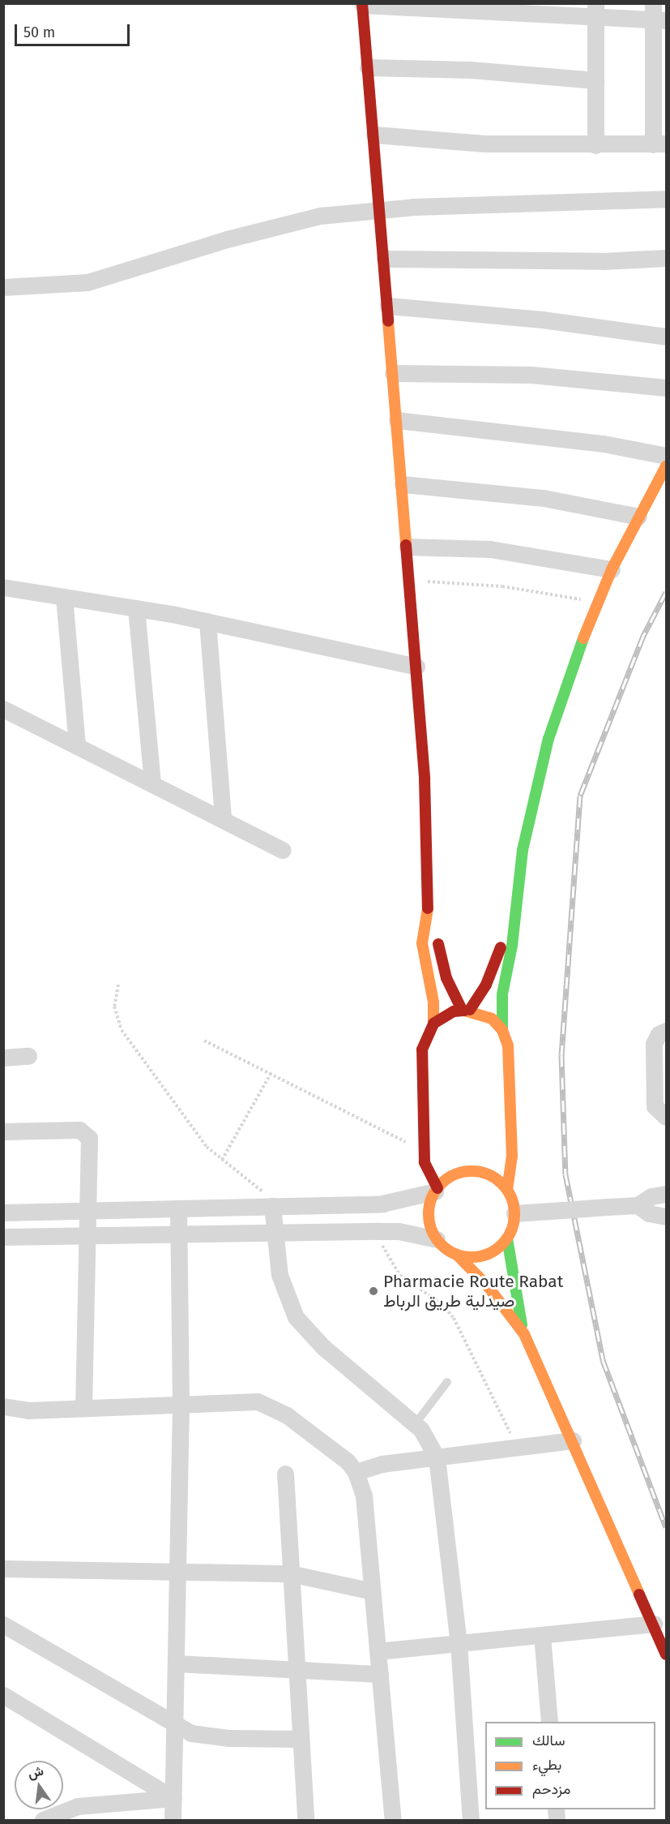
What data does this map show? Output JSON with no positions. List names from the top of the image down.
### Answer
{
  "places": ["Pharmacie Route Rabat صيدلية طريق الرباط"],
  "legend": ["سالك", "بطيء", "مزدحم"],
  "scale_bar": "50 m",
  "north": "top"
}
